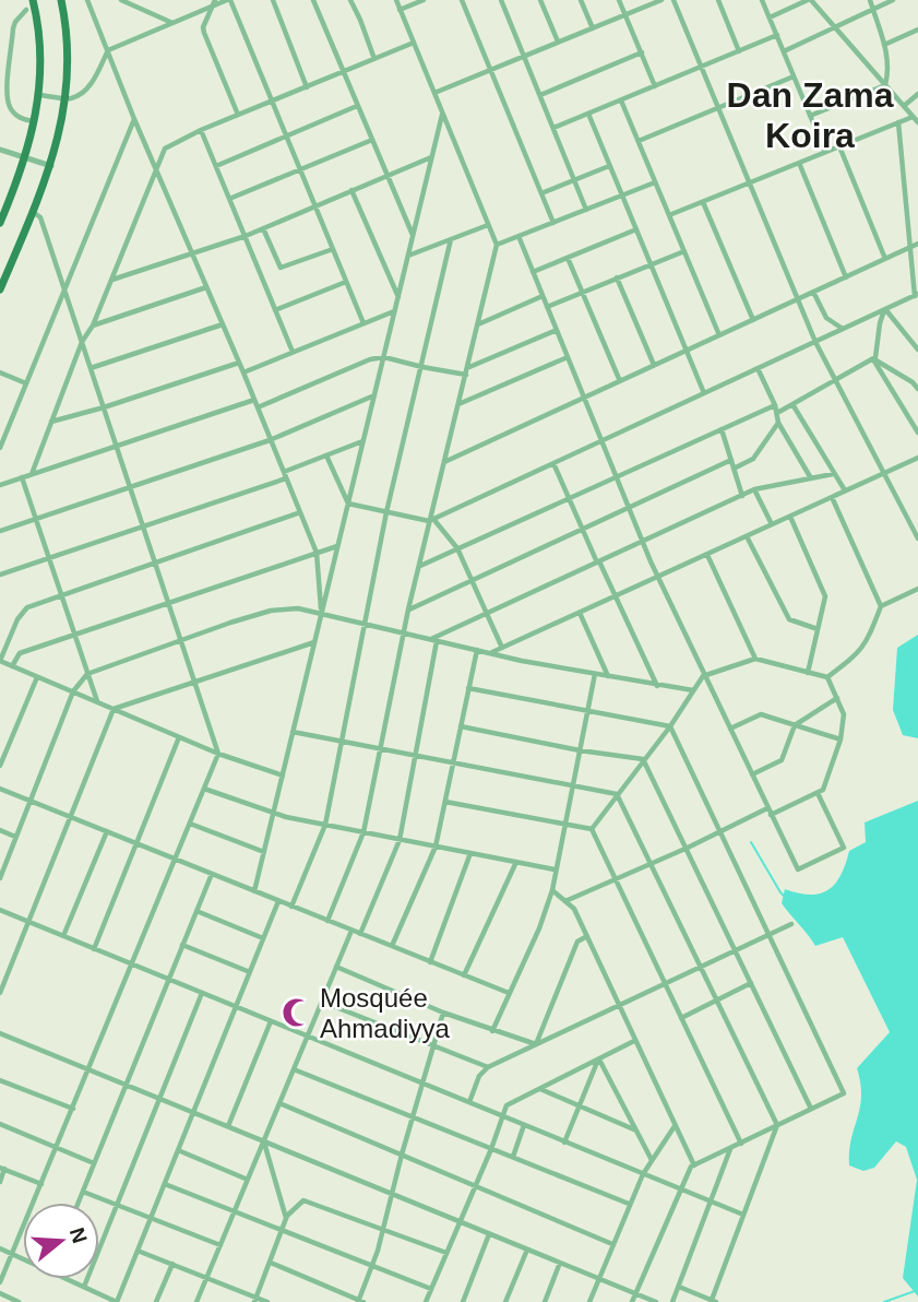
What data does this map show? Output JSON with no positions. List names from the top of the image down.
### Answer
{
  "districts": ["Dan Zama Koira"],
  "places": {
    "mosque": ["Mosquée Ahmadiyya"]
  },
  "north": "right"
}
